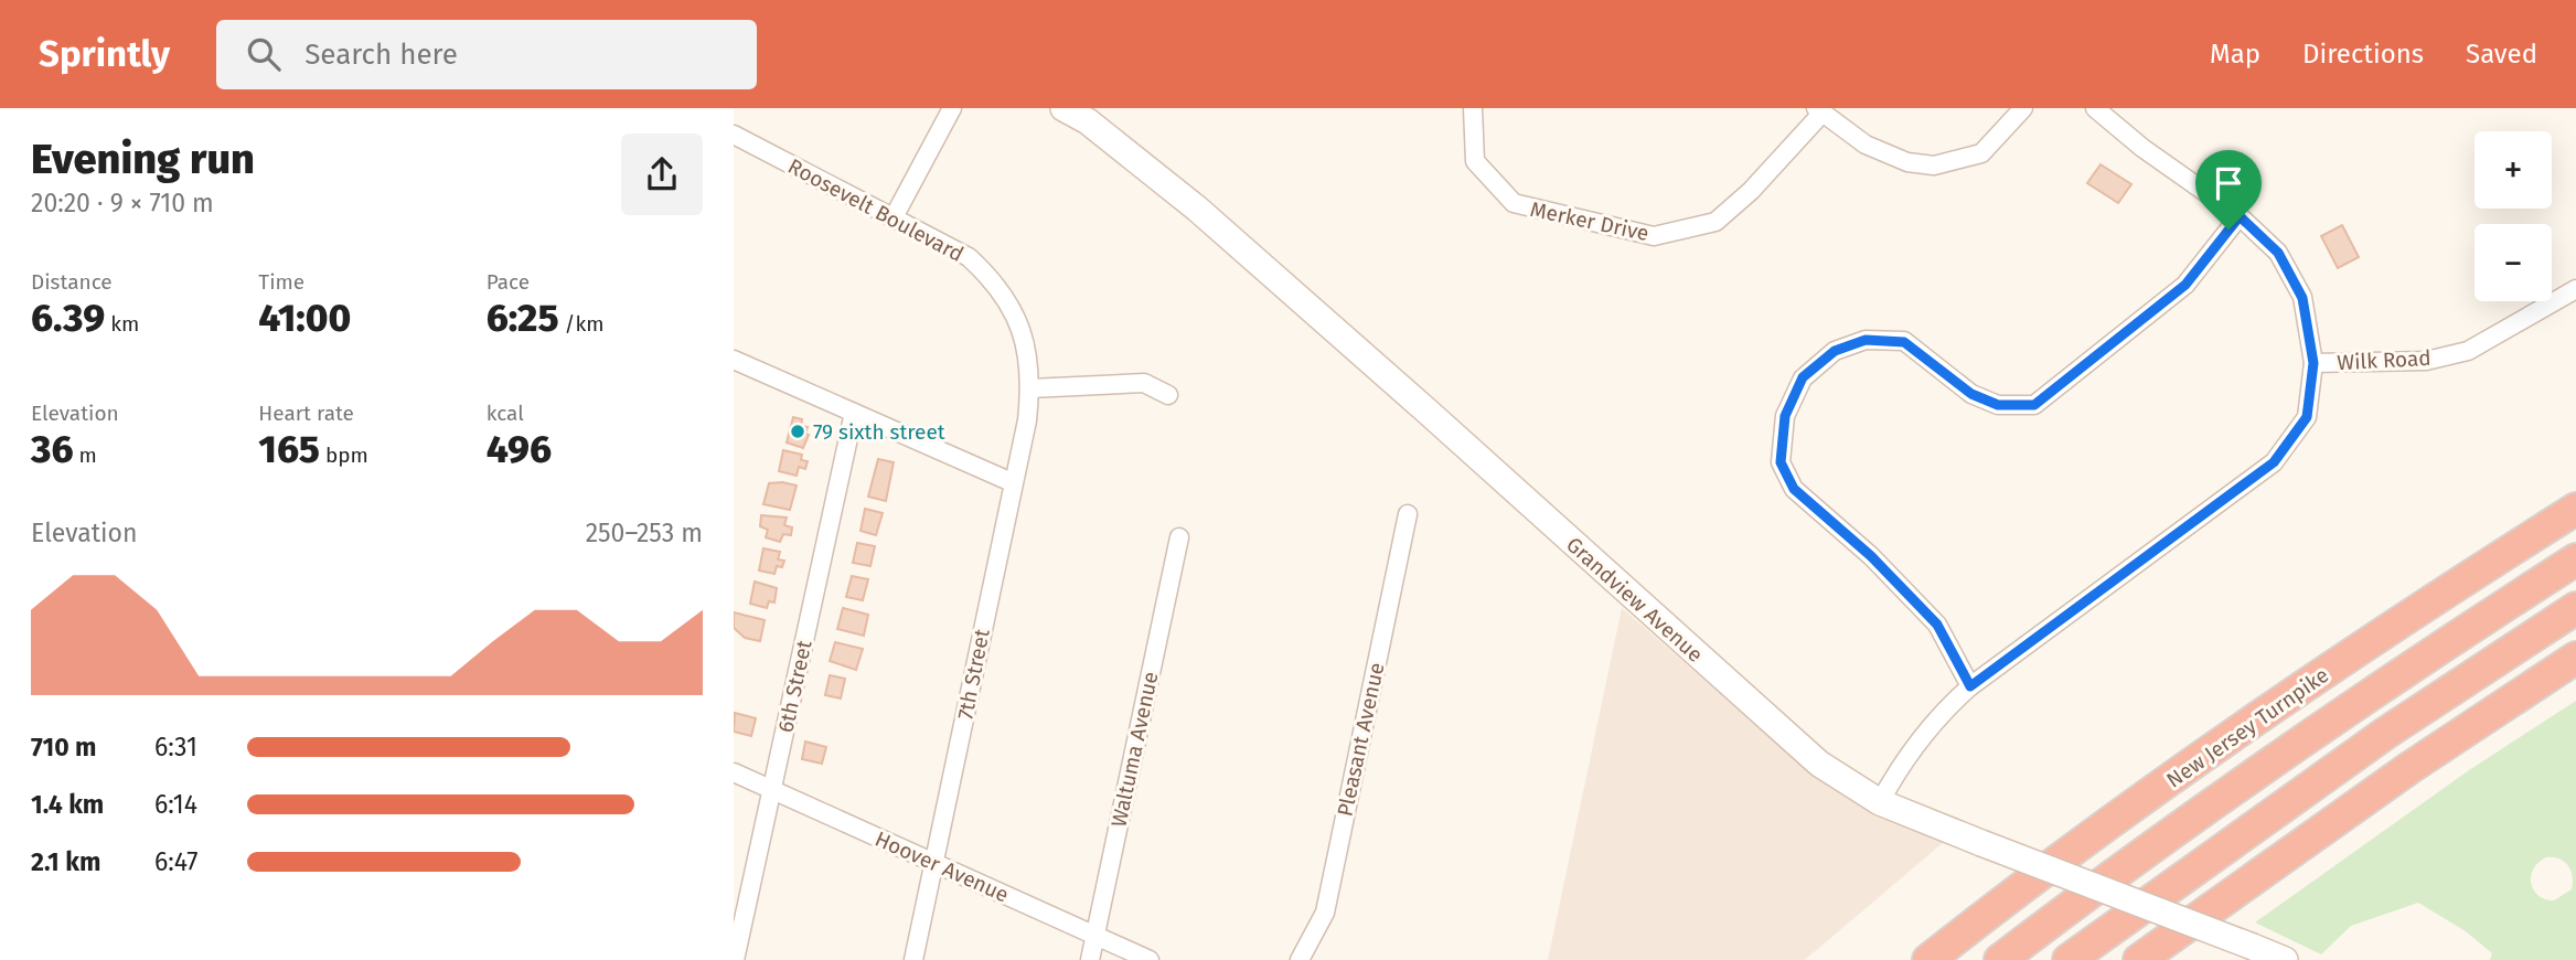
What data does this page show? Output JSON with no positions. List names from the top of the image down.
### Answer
{
  "streets": {
    "highway": ["New Jersey Turnpike"],
    "street": [
      "Roosevelt Boulevard",
      "Merker Drive",
      "Wilk Road",
      "Grandview Avenue",
      "7th Street",
      "6th Street",
      "Pleasant Avenue",
      "Waltuma Avenue",
      "Hoover Avenue"
    ]
  },
  "crossings": [
    ["Roosevelt Boulevard", "7th Street"],
    ["7th Street", "Hoover Avenue"],
    ["6th Street", "Hoover Avenue"],
    ["Waltuma Avenue", "Hoover Avenue"]
  ],
  "places": ["79 sixth street"],
  "page": {
    "header": "Sprintly",
    "search": "Search here",
    "nav": ["Map", "Directions", "Saved"],
    "heading": ["Evening run", "20:20 · 9 × 710 m"],
    "map_buttons": ["+", "−"],
    "stats": [
      ["Distance", "6.39 km"],
      ["Time", "41:00"],
      ["Pace", "6:25 /km"],
      ["Elevation", "36 m"],
      ["Heart rate", "165 bpm"],
      ["kcal", "496"]
    ],
    "chart": ["Elevation", "250–253 m"],
    "list": [
      {
        "name": "710 m",
        "note": "6:31"
      },
      {
        "name": "1.4 km",
        "note": "6:14"
      },
      {
        "name": "2.1 km",
        "note": "6:47"
      }
    ]
  }
}
